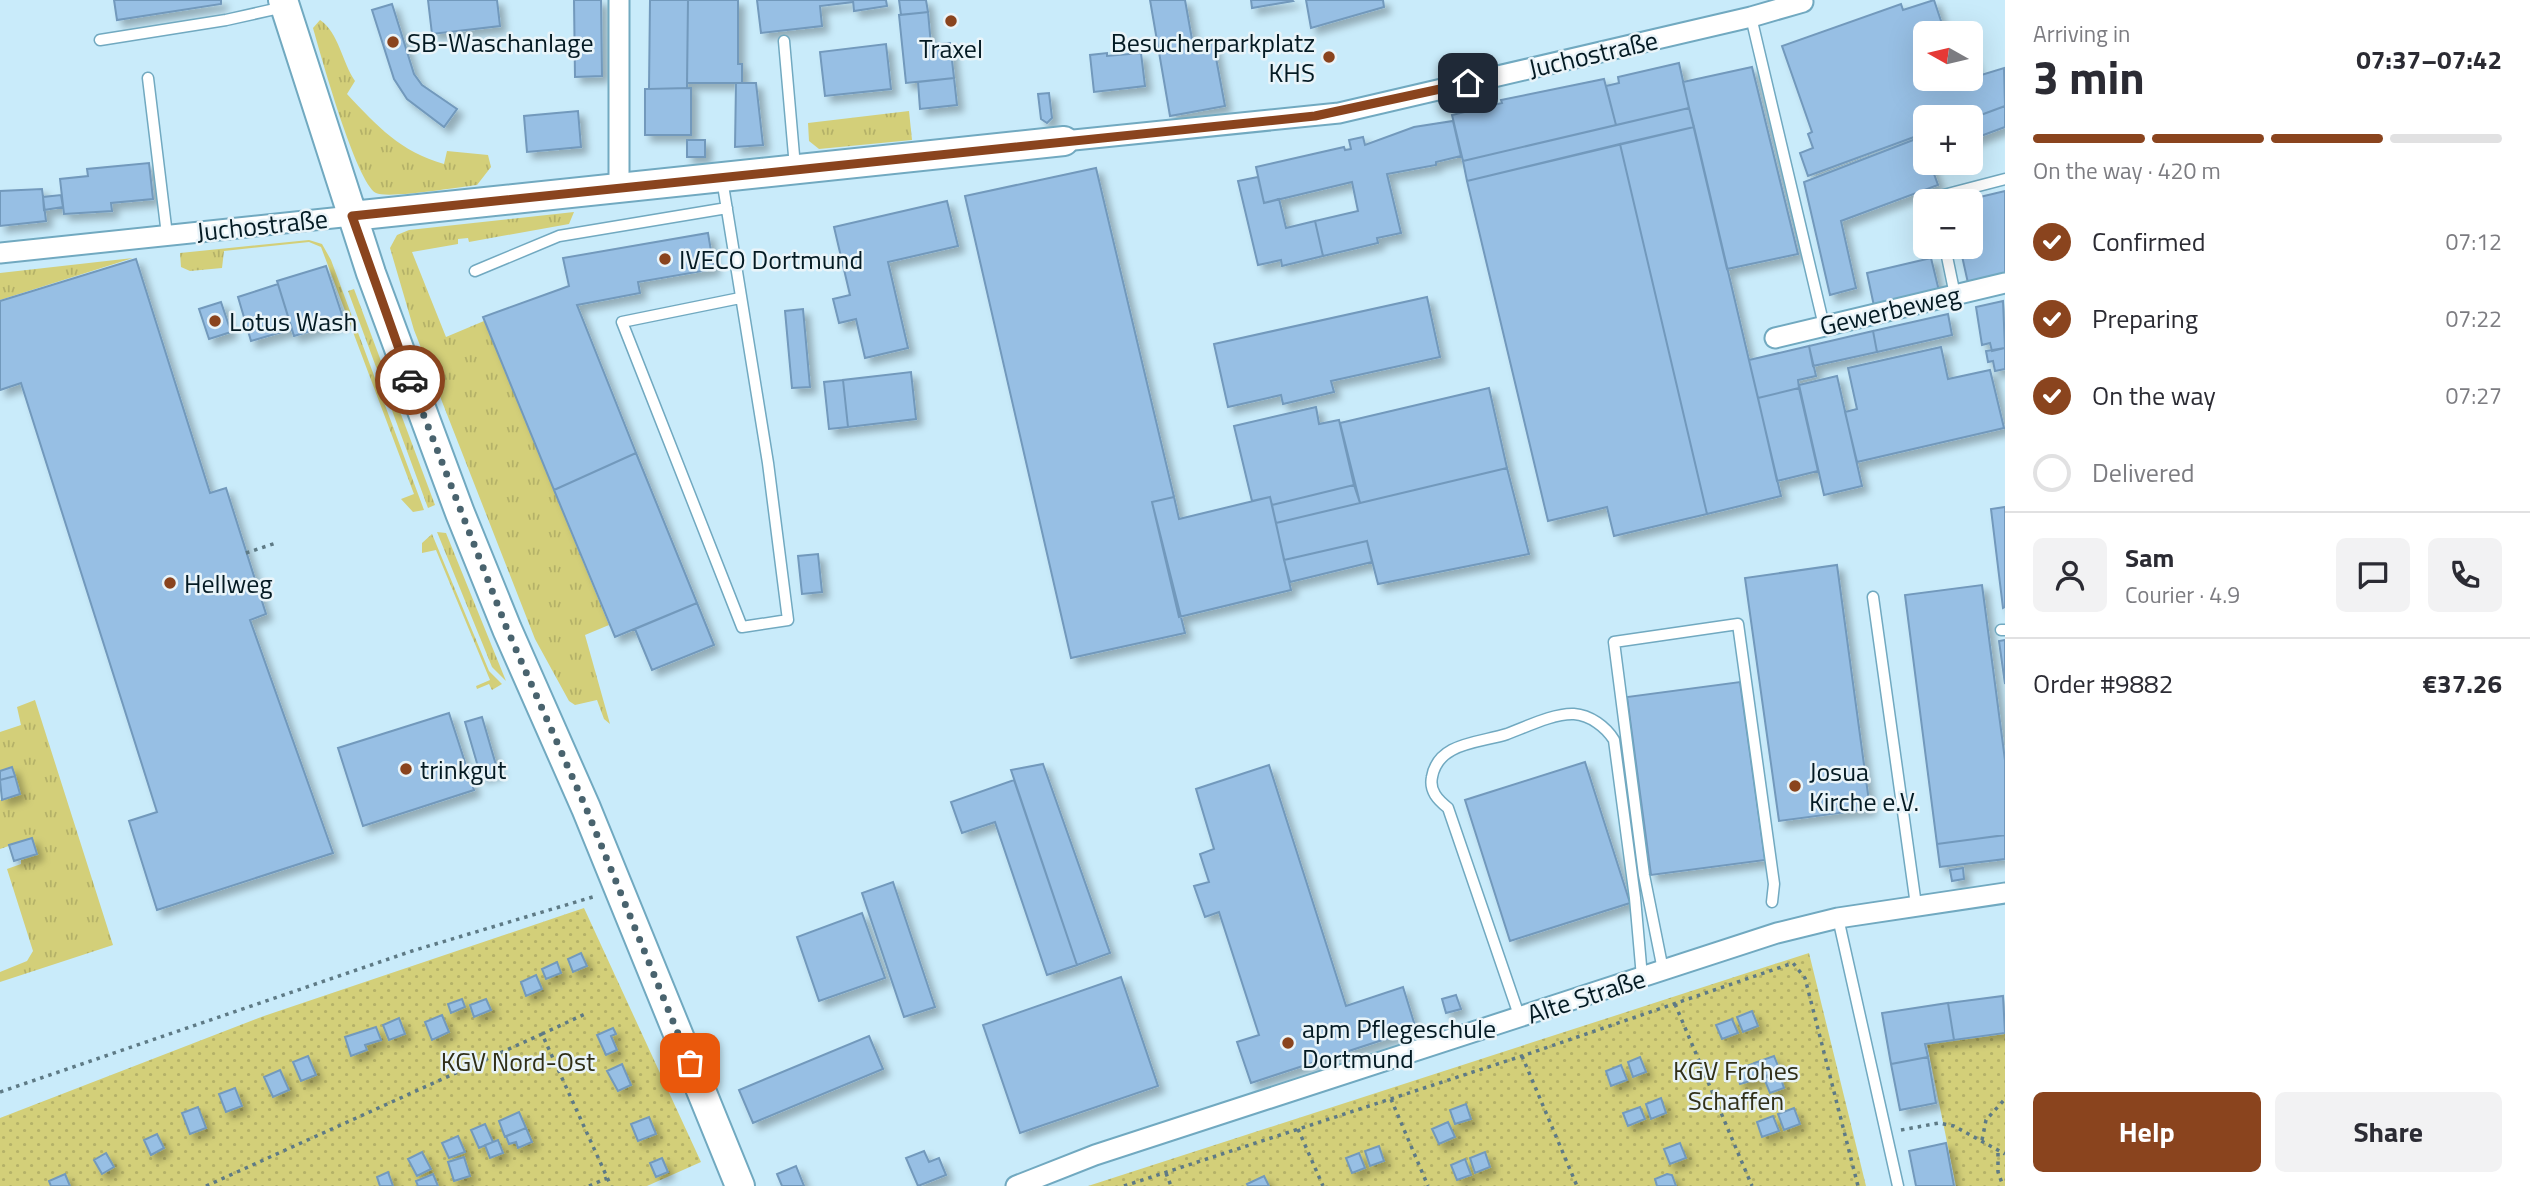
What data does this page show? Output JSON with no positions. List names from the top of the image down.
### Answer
{
  "streets": {
    "main road": ["Juchostraße"],
    "street": ["Gewerbeweg", "Alte Straße"]
  },
  "parks": ["KGV Nord-Ost", "KGV Frohes Schaffen"],
  "places": [
    "Traxel",
    "SB-Waschanlage",
    "Besucherparkplatz KHS",
    "IVECO Dortmund",
    "Lotus Wash",
    "Hellweg",
    "trinkgut",
    "Josua Kirche e.V.",
    "apm Pflegeschule Dortmund"
  ],
  "north": "left",
  "page": {
    "heading": ["3 min", "Arriving in", "07:37–07:42"],
    "panel": [
      "Sam",
      "Courier · 4.9",
      "Order #9882",
      "€37.26"
    ],
    "map_buttons": ["+", "−"],
    "bar": "On the way · 420 m",
    "list": [
      ["Confirmed", "07:12"],
      ["Preparing", "07:22"],
      ["On the way", "07:27"],
      "Delivered"
    ],
    "buttons": ["Help", "Share"]
  }
}
